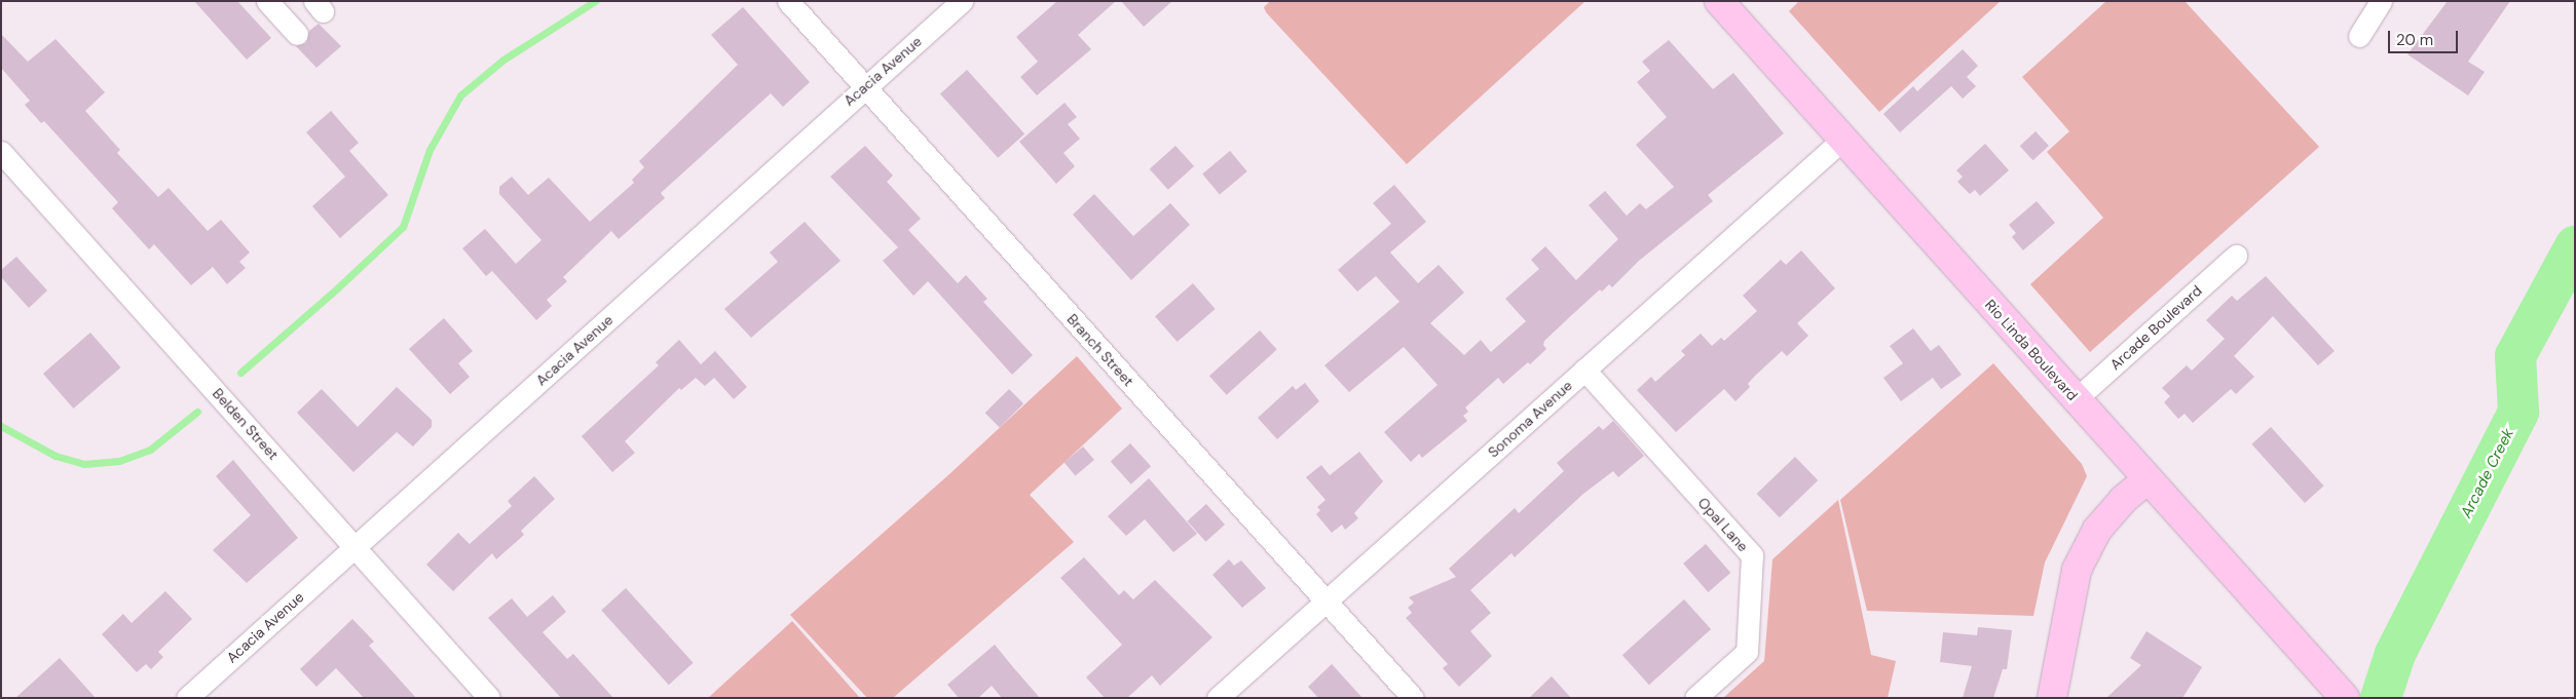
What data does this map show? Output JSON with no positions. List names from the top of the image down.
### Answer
{
  "streets": {
    "main road": ["Rio Linda Boulevard"],
    "street": [
      "Acacia Avenue",
      "Arcade Boulevard",
      "Branch Street",
      "Sonoma Avenue",
      "Belden Street",
      "Opal Lane"
    ]
  },
  "crossings": [
    ["Acacia Avenue", "Branch Street"],
    ["Acacia Avenue", "Belden Street"],
    ["Arcade Boulevard", "Rio Linda Boulevard"],
    ["Branch Street", "Sonoma Avenue"],
    ["Rio Linda Boulevard", "Sonoma Avenue"],
    ["Sonoma Avenue", "Opal Lane"]
  ],
  "water": ["Arcade Creek"],
  "scale_bar": "20 m"
}
